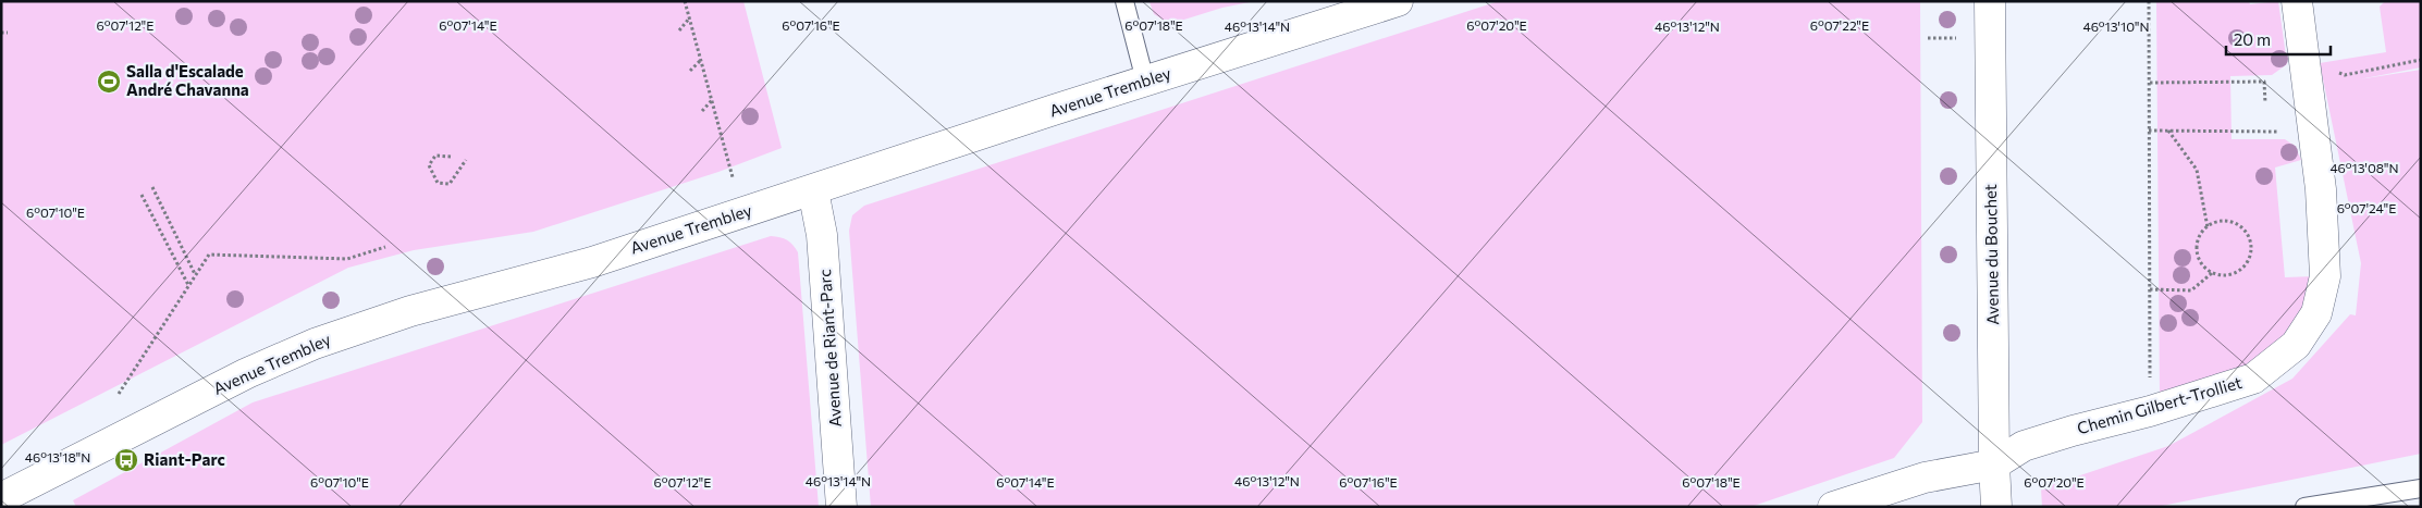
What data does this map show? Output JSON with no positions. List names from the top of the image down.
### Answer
{
  "streets": {
    "street": [
      "Avenue Trembley",
      "Avenue du Bouchet",
      "Avenue de Riant-Parc",
      "Chemin Gilbert-Trolliet"
    ]
  },
  "crossings": [
    ["Avenue Trembley", "Avenue de Riant-Parc"],
    ["Avenue du Bouchet", "Chemin Gilbert-Trolliet"]
  ],
  "places": {
    "sports": ["Salla d'Escalade André Chavanna"],
    "bus stop": ["Riant-Parc"]
  },
  "scale_bar": "20 m",
  "coordinates": [
    "6°07'12\"E",
    "6°07'14\"E",
    "6°07'16\"E",
    "6°07'18\"E",
    "6°07'20\"E",
    "6°07'22\"E",
    "46°13'14\"N",
    "46°13'12\"N",
    "46°13'10\"N",
    "46°13'08\"N",
    "6°07'24\"E",
    "6°07'10\"E",
    "46°13'18\"N"
  ]
}
